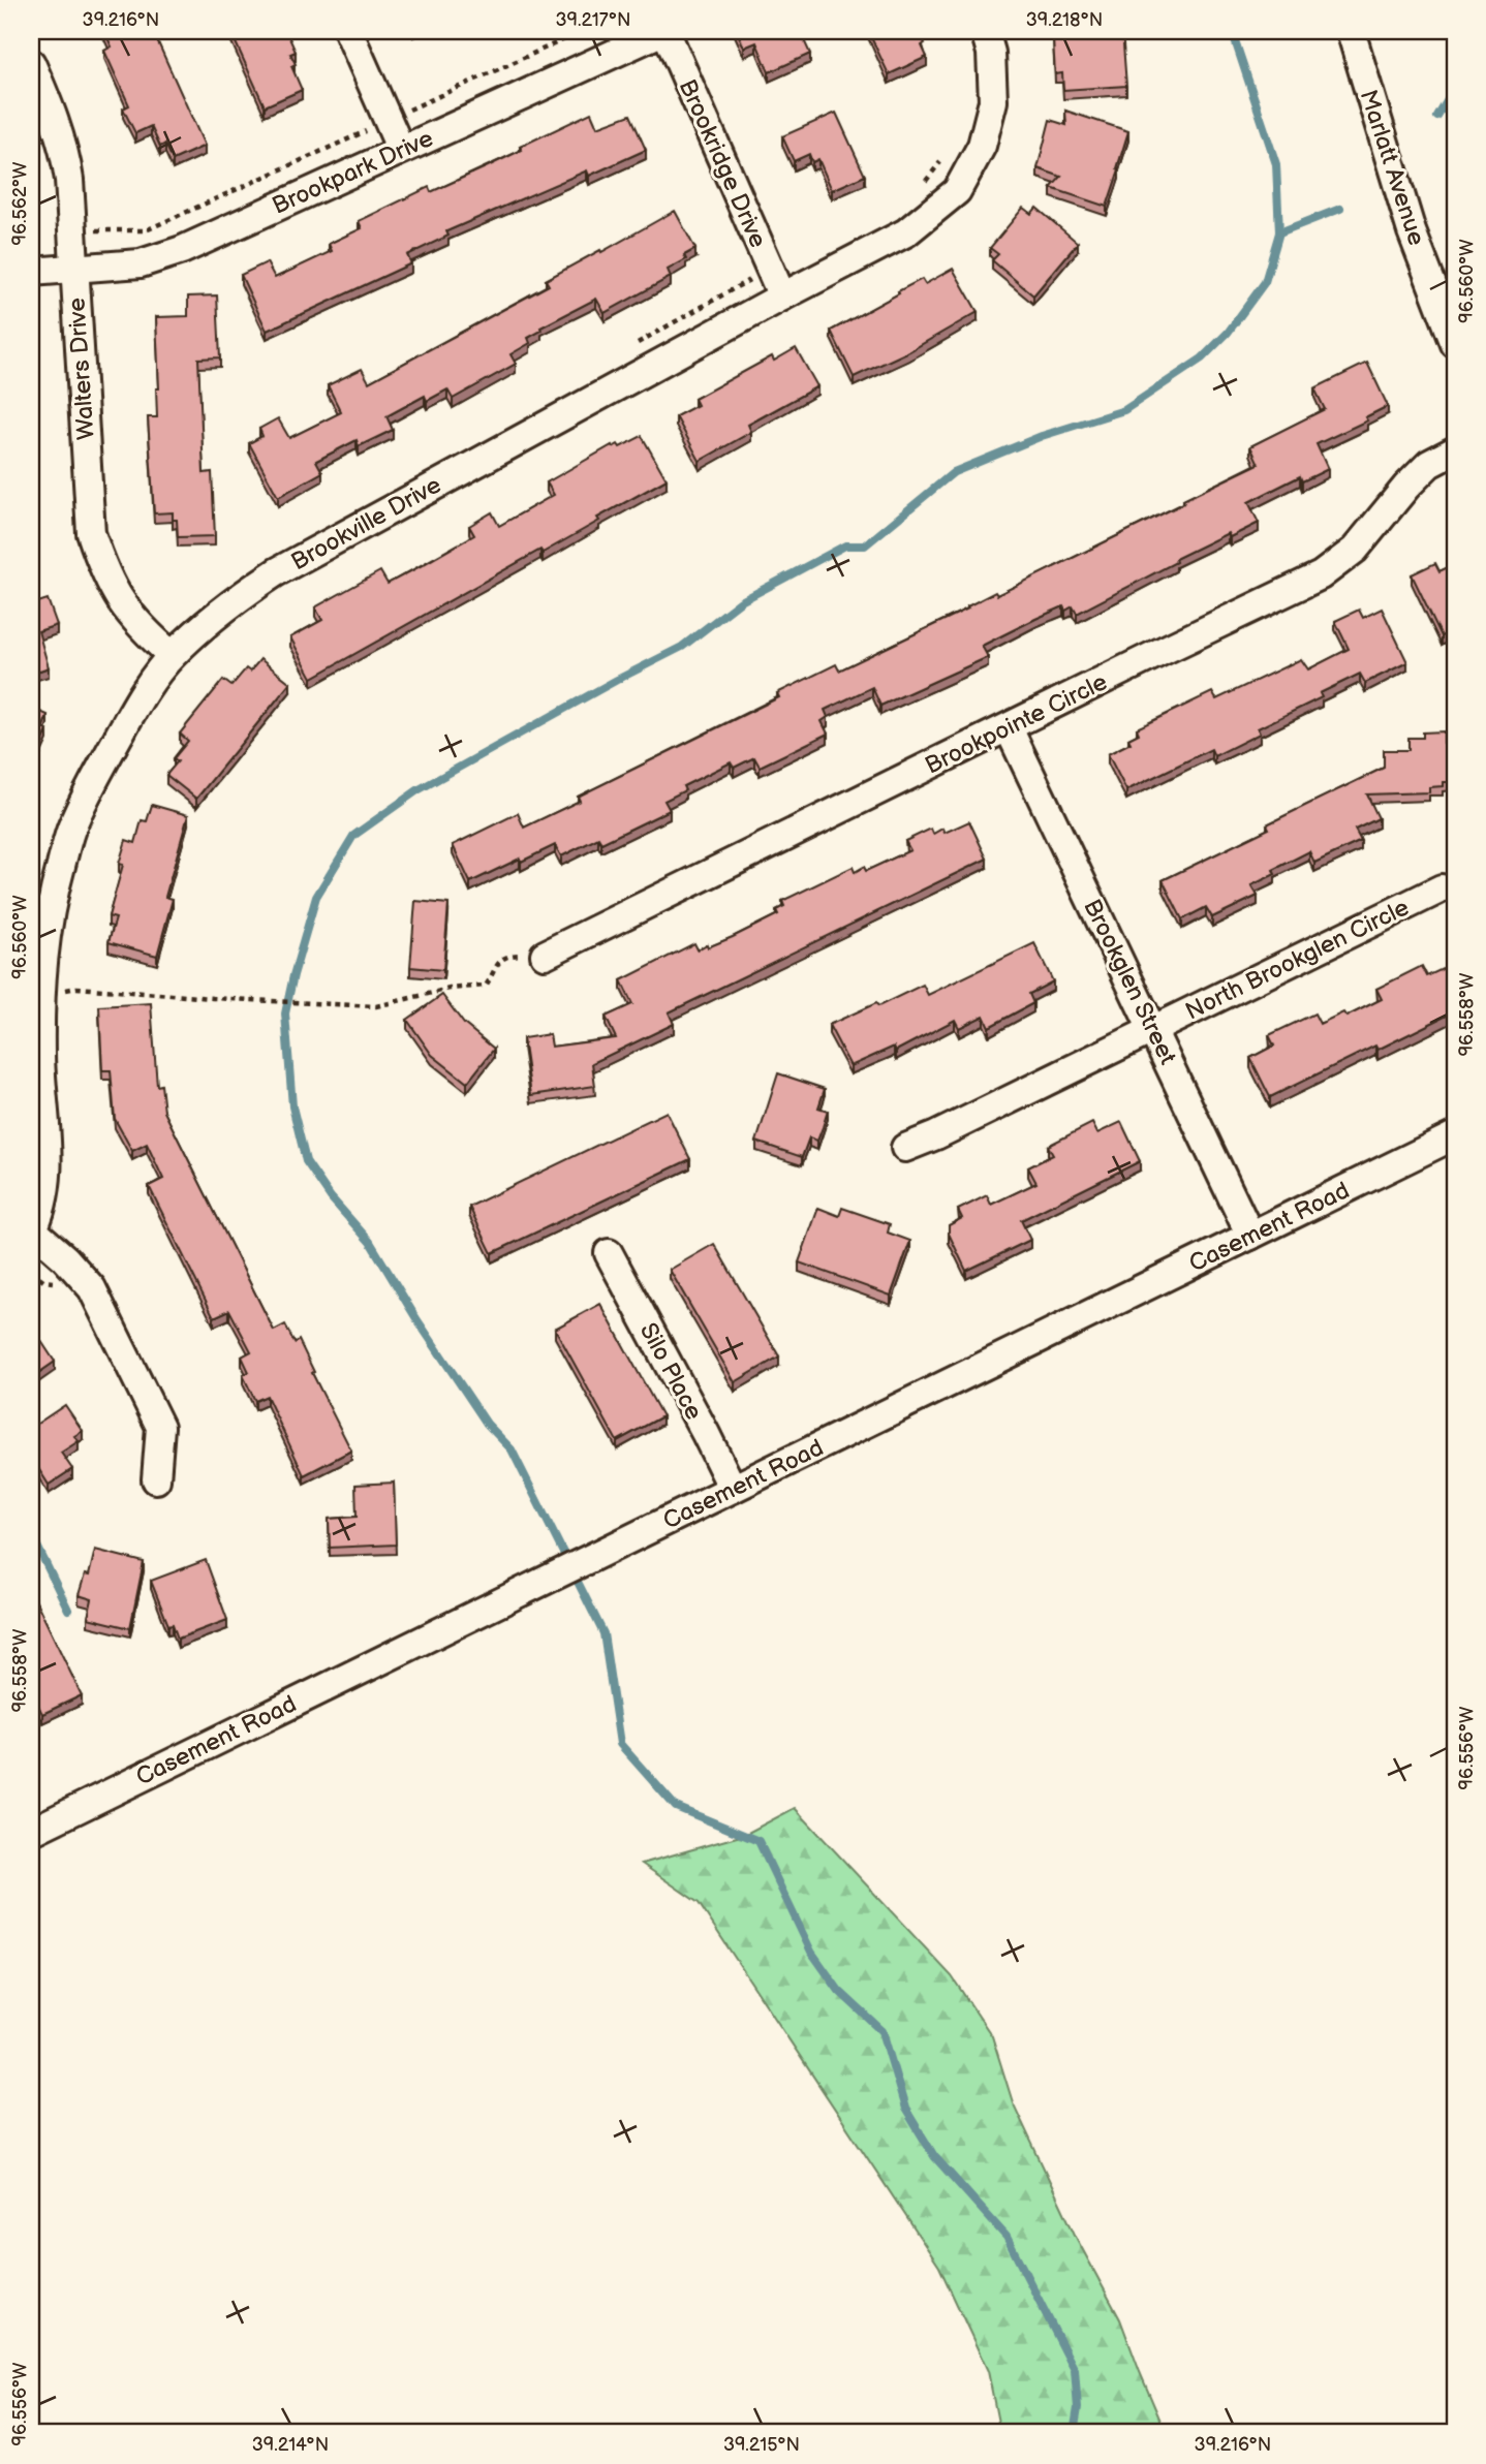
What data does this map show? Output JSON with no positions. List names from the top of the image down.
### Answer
{
  "streets": {
    "street": [
      "Brookridge Drive",
      "Marlatt Avenue",
      "Brookpark Drive",
      "Walters Drive",
      "Brookville Drive",
      "Brookpointe Circle",
      "North Brookglen Circle",
      "Brookglen Street",
      "Casement Road",
      "Silo Place"
    ]
  },
  "crossings": [
    ["Brookridge Drive", "Brookpark Drive"],
    ["Brookridge Drive", "Brookville Drive"],
    ["Brookpark Drive", "Walters Drive"],
    ["Walters Drive", "Brookville Drive"],
    ["Brookpointe Circle", "Brookglen Street"],
    ["North Brookglen Circle", "Brookglen Street"],
    ["Brookglen Street", "Casement Road"],
    ["Casement Road", "Silo Place"]
  ],
  "coordinates": [
    "39.216°N",
    "39.217°N",
    "39.218°N",
    "96.562°W",
    "96.560°W",
    "96.558°W",
    "96.556°W",
    "39.214°N",
    "39.215°N"
  ]
}
